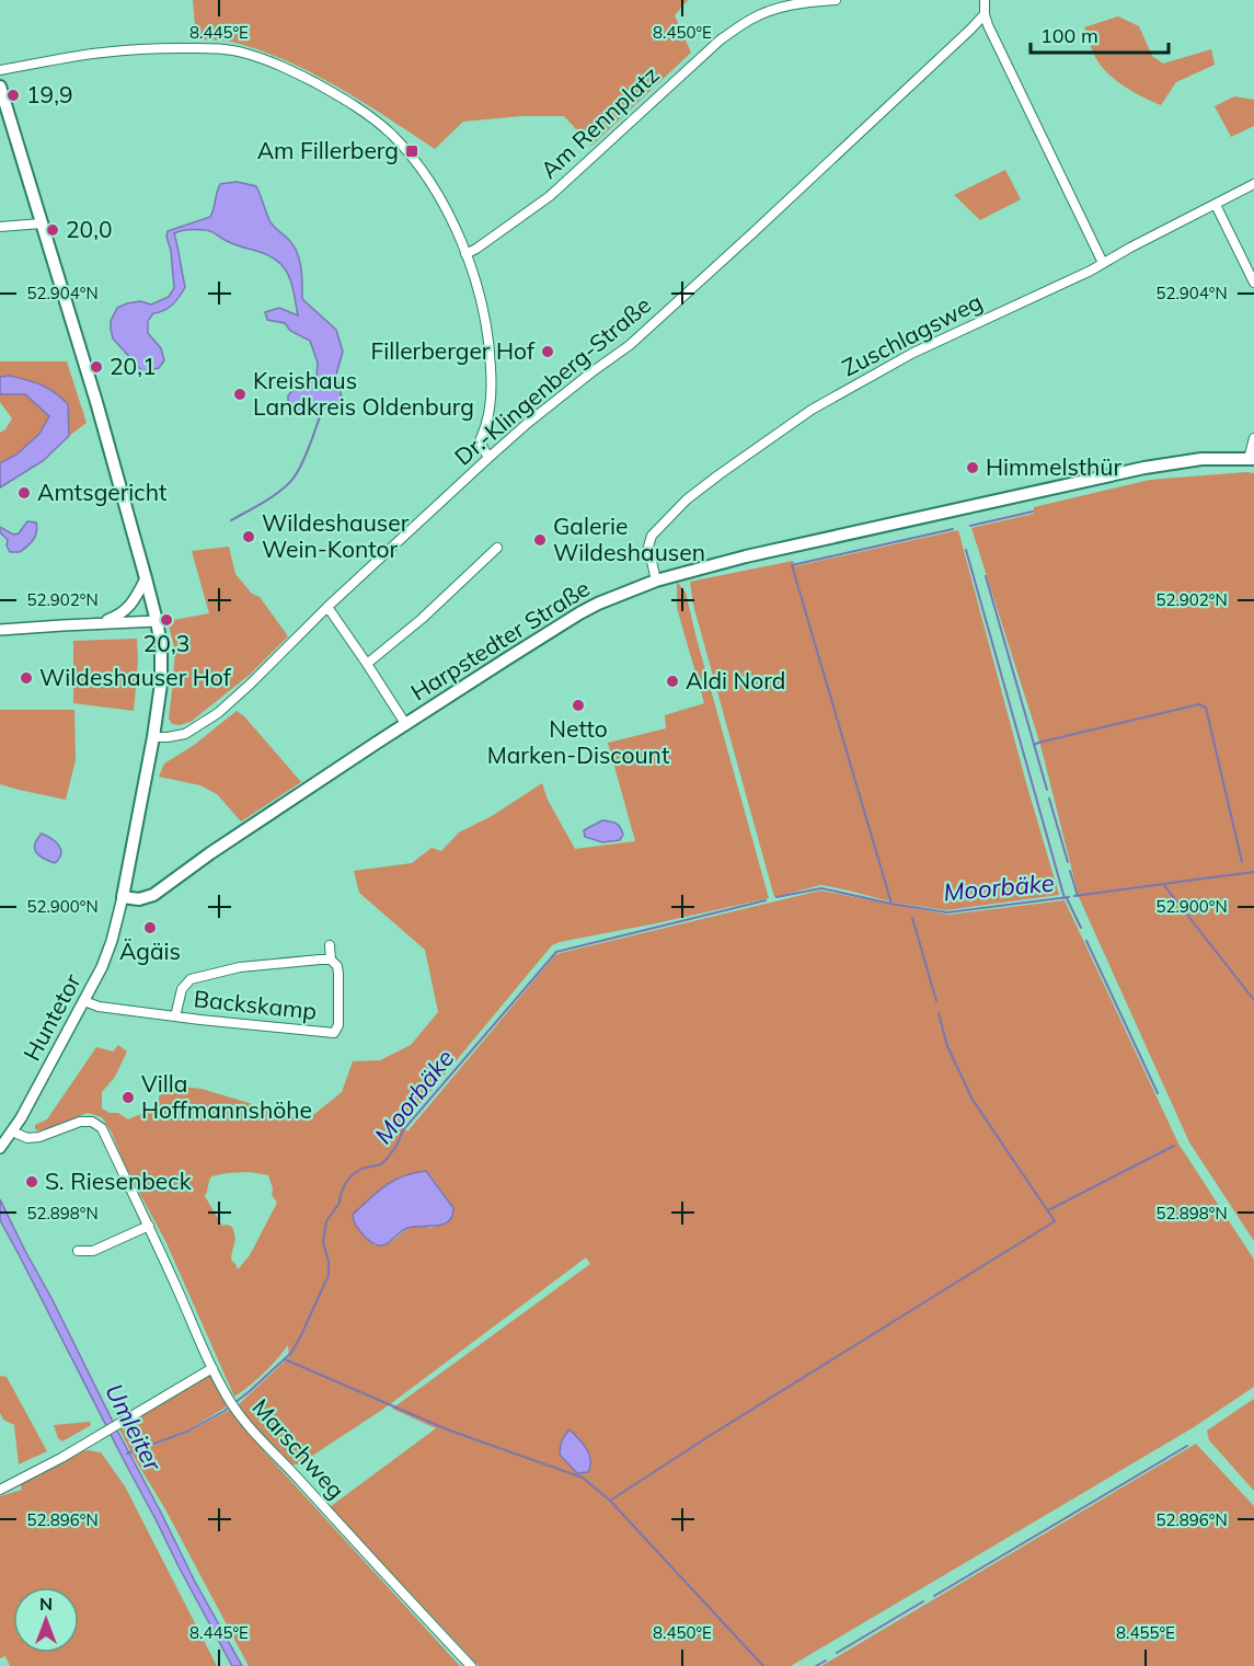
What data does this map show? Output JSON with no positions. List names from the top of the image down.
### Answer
{
  "streets": {
    "main road": ["Harpstedter Straße"],
    "street": [
      "Am Rennplatz",
      "Zuschlagsweg",
      "Dr.-Klingenberg-Straße",
      "Backskamp",
      "Huntetor",
      "Marschweg"
    ]
  },
  "crossings": [
    ["Zuschlagsweg", "Harpstedter Straße"],
    ["Harpstedter Straße", "Huntetor"],
    ["Backskamp", "Huntetor"],
    ["Huntetor", "Marschweg"]
  ],
  "water": ["Moorbäke", "Umleiter"],
  "places": {
    "other": [
      "19,9",
      "20,0",
      "Fillerberger Hof",
      "20,1",
      "Kreishaus Landkreis Oldenburg",
      "Himmelsthür",
      "Amtsgericht",
      "Wildeshauser Wein-Kontor",
      "Galerie Wildeshausen",
      "20,3",
      "Wildeshauser Hof",
      "Aldi Nord",
      "Netto Marken-Discount",
      "Ägäis",
      "Villa Hoffmannshöhe",
      "S. Riesenbeck"
    ],
    "transit": ["Am Fillerberg"]
  },
  "scale_bar": "100 m",
  "north": "top",
  "coordinates": [
    "8.445°E",
    "8.450°E",
    "52.904°N",
    "52.902°N",
    "52.900°N",
    "52.898°N",
    "52.896°N",
    "8.455°E"
  ]
}
